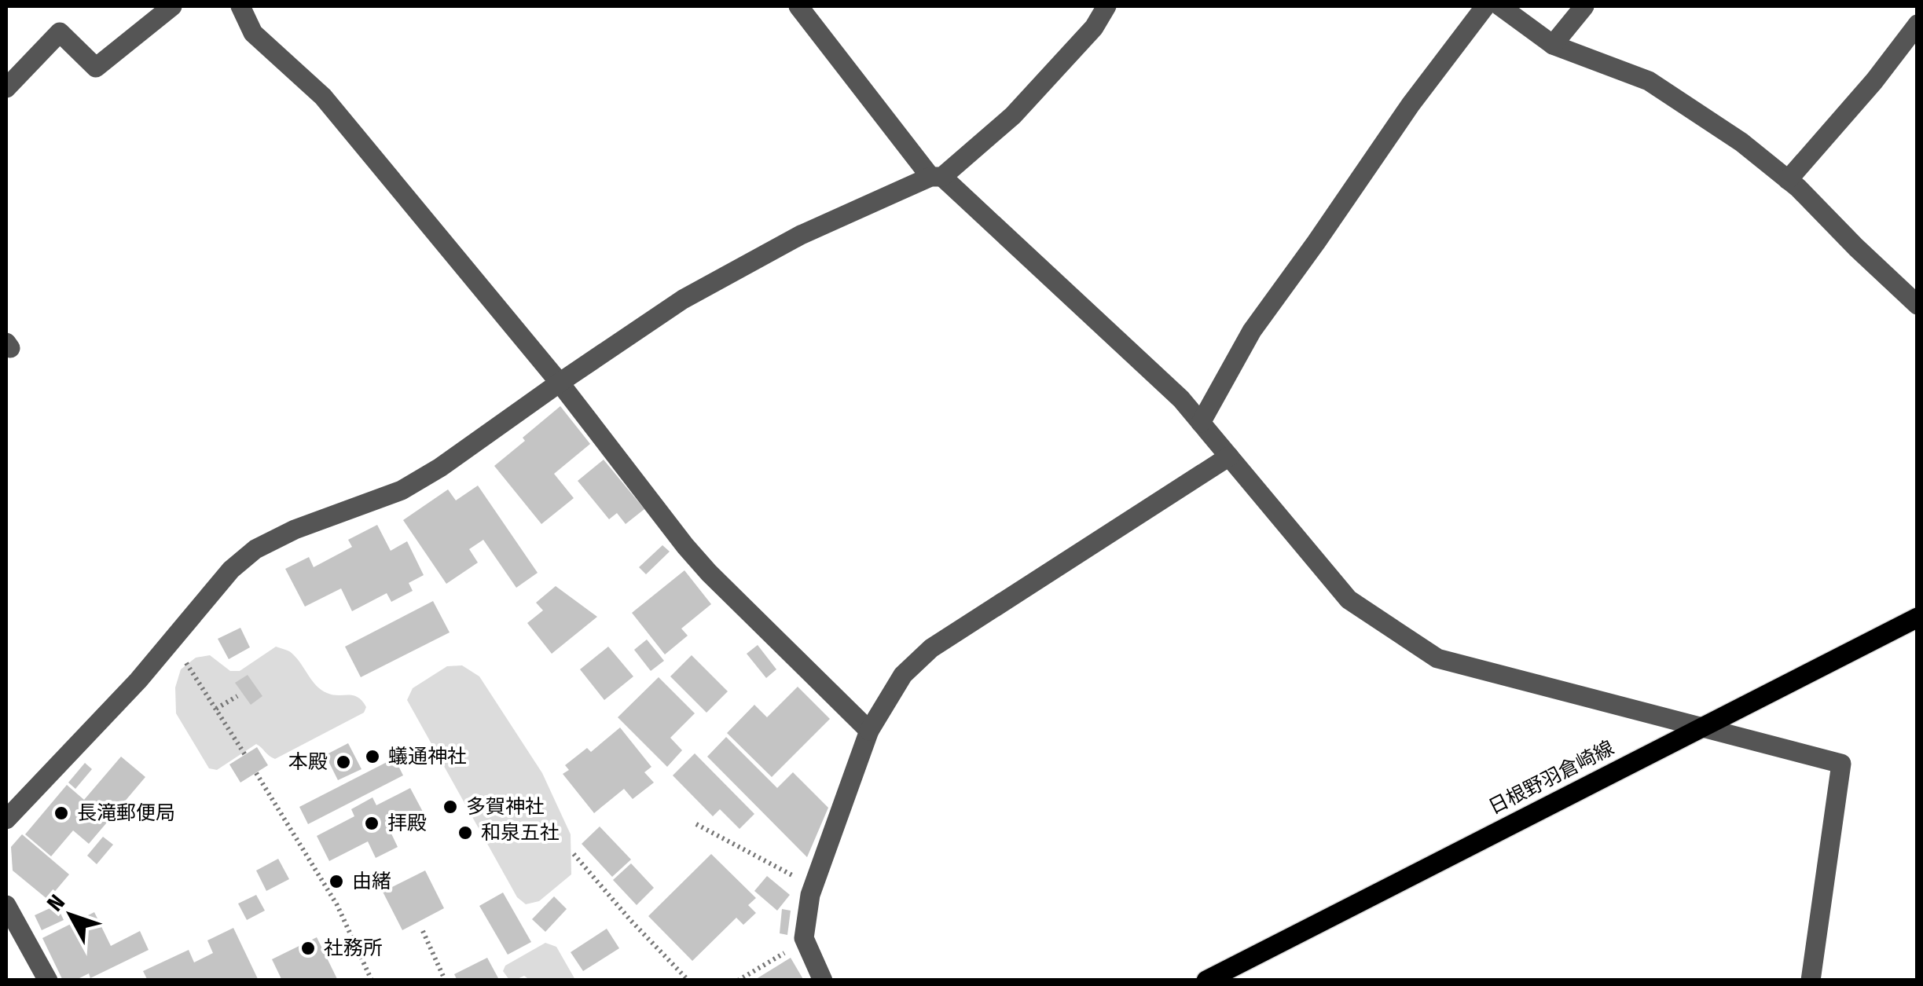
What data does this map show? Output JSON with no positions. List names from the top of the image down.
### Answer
{
  "streets": {
    "main road": ["日根野羽倉崎線"]
  },
  "places": [
    "蟻通神社",
    "本殿",
    "多賀神社",
    "長滝郵便局",
    "拝殿",
    "和泉五社",
    "由緒",
    "社務所"
  ],
  "north": "top left"
}
